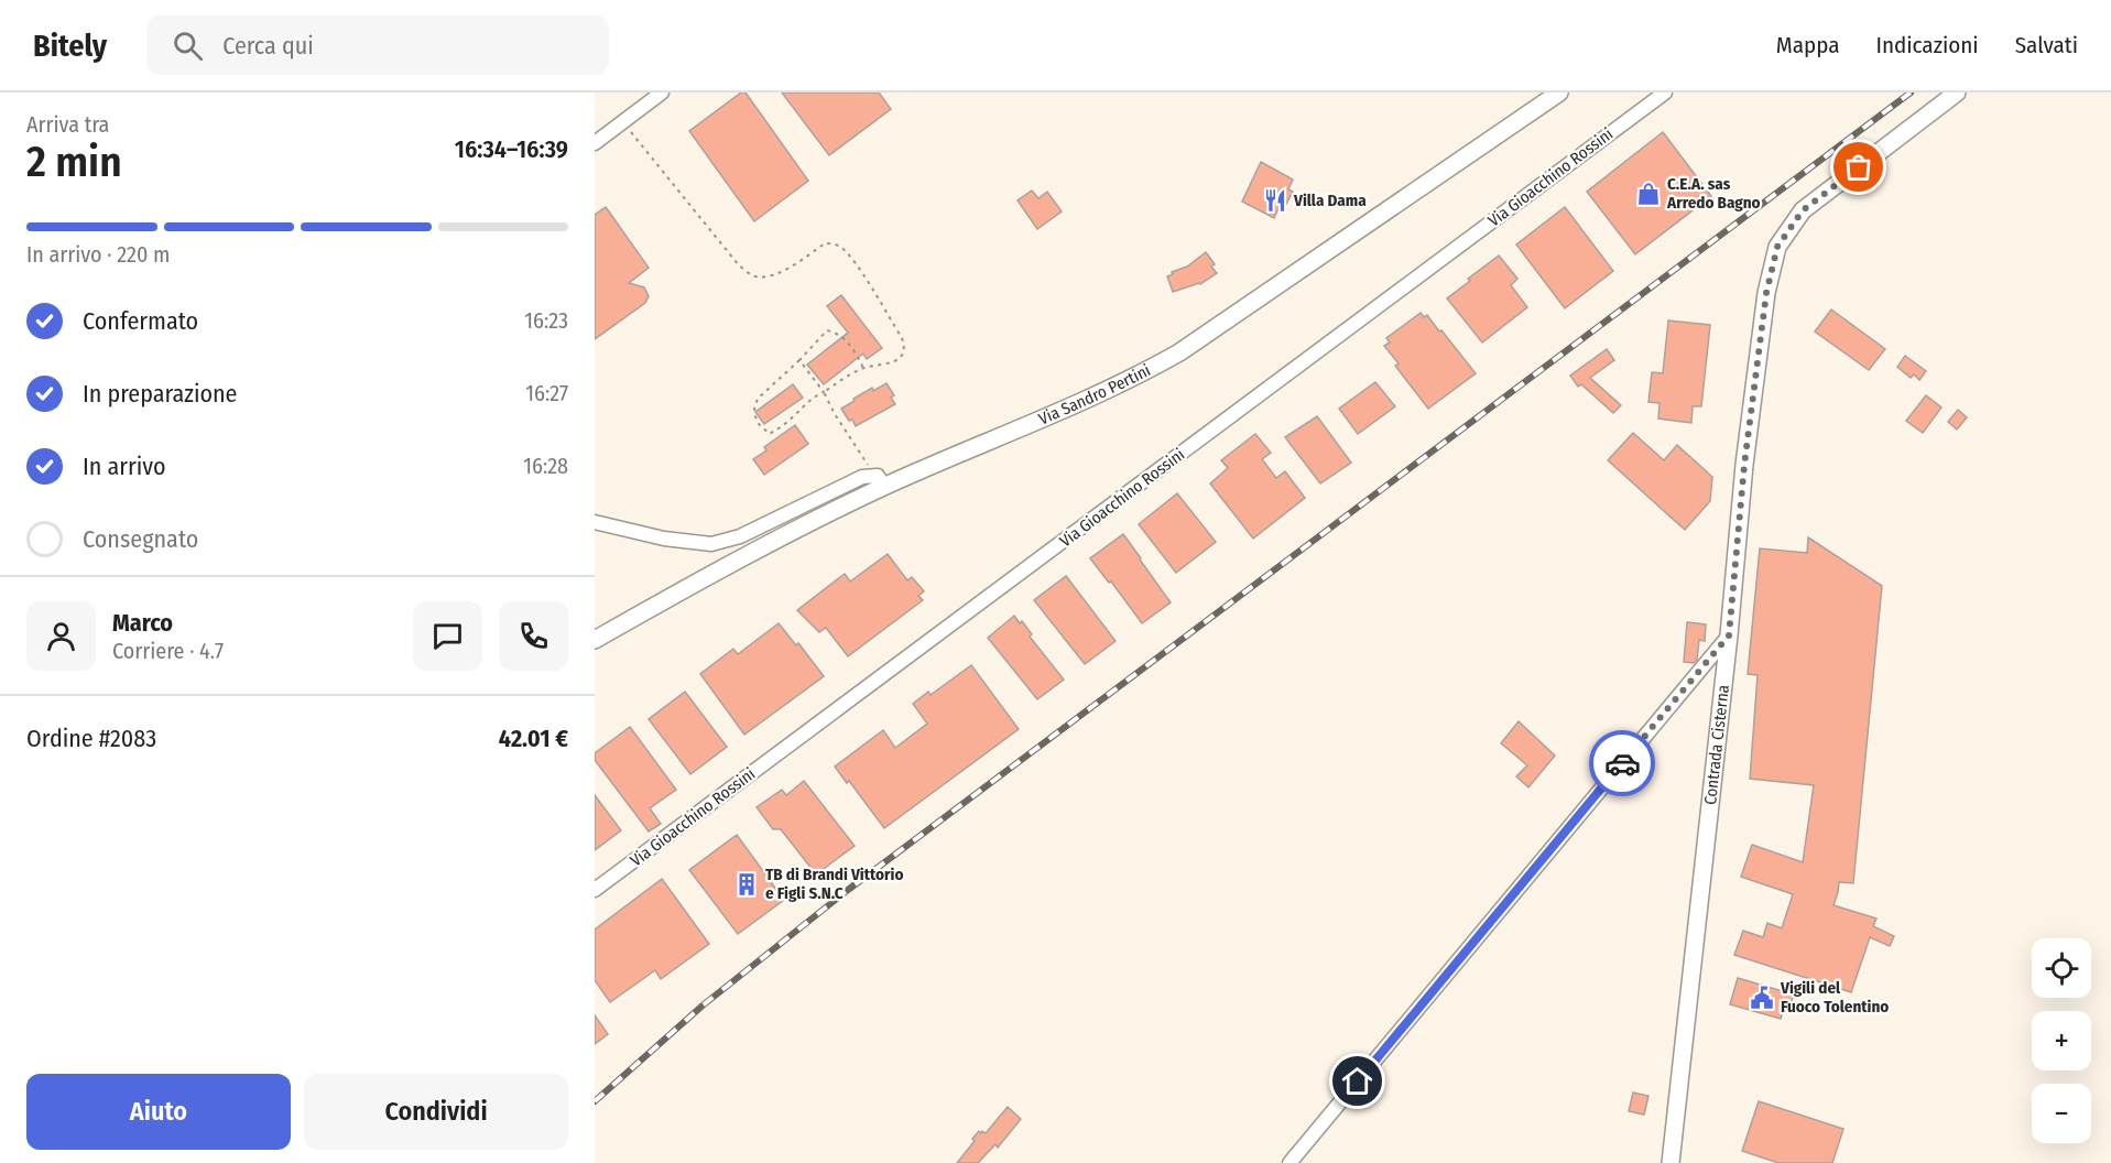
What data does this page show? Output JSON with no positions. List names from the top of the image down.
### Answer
{
  "streets": {
    "main road": ["Via Sandro Pertini", "Contrada Cisterna"],
    "street": ["Via Gioacchino Rossini"]
  },
  "places": {
    "shop": ["C.E.A. sas Arredo Bagno"],
    "restaurant": ["Villa Dama"],
    "building": ["TB di Brandi Vittorio e Figli S.N.C"],
    "public building": ["Vigili del Fuoco Tolentino"]
  },
  "page": {
    "header": "Bitely",
    "search": "Cerca qui",
    "nav": ["Mappa", "Indicazioni", "Salvati"],
    "heading": ["2 min", "Arriva tra", "16:34–16:39"],
    "panel": [
      "Marco",
      "Corriere · 4.7",
      "Ordine #2083",
      "42.01 €"
    ],
    "bar": "In arrivo · 220 m",
    "list": [
      ["Confermato", "16:23"],
      ["In preparazione", "16:27"],
      ["In arrivo", "16:28"],
      "Consegnato"
    ],
    "map_buttons": ["+", "−"],
    "buttons": ["Aiuto", "Condividi"]
  }
}
